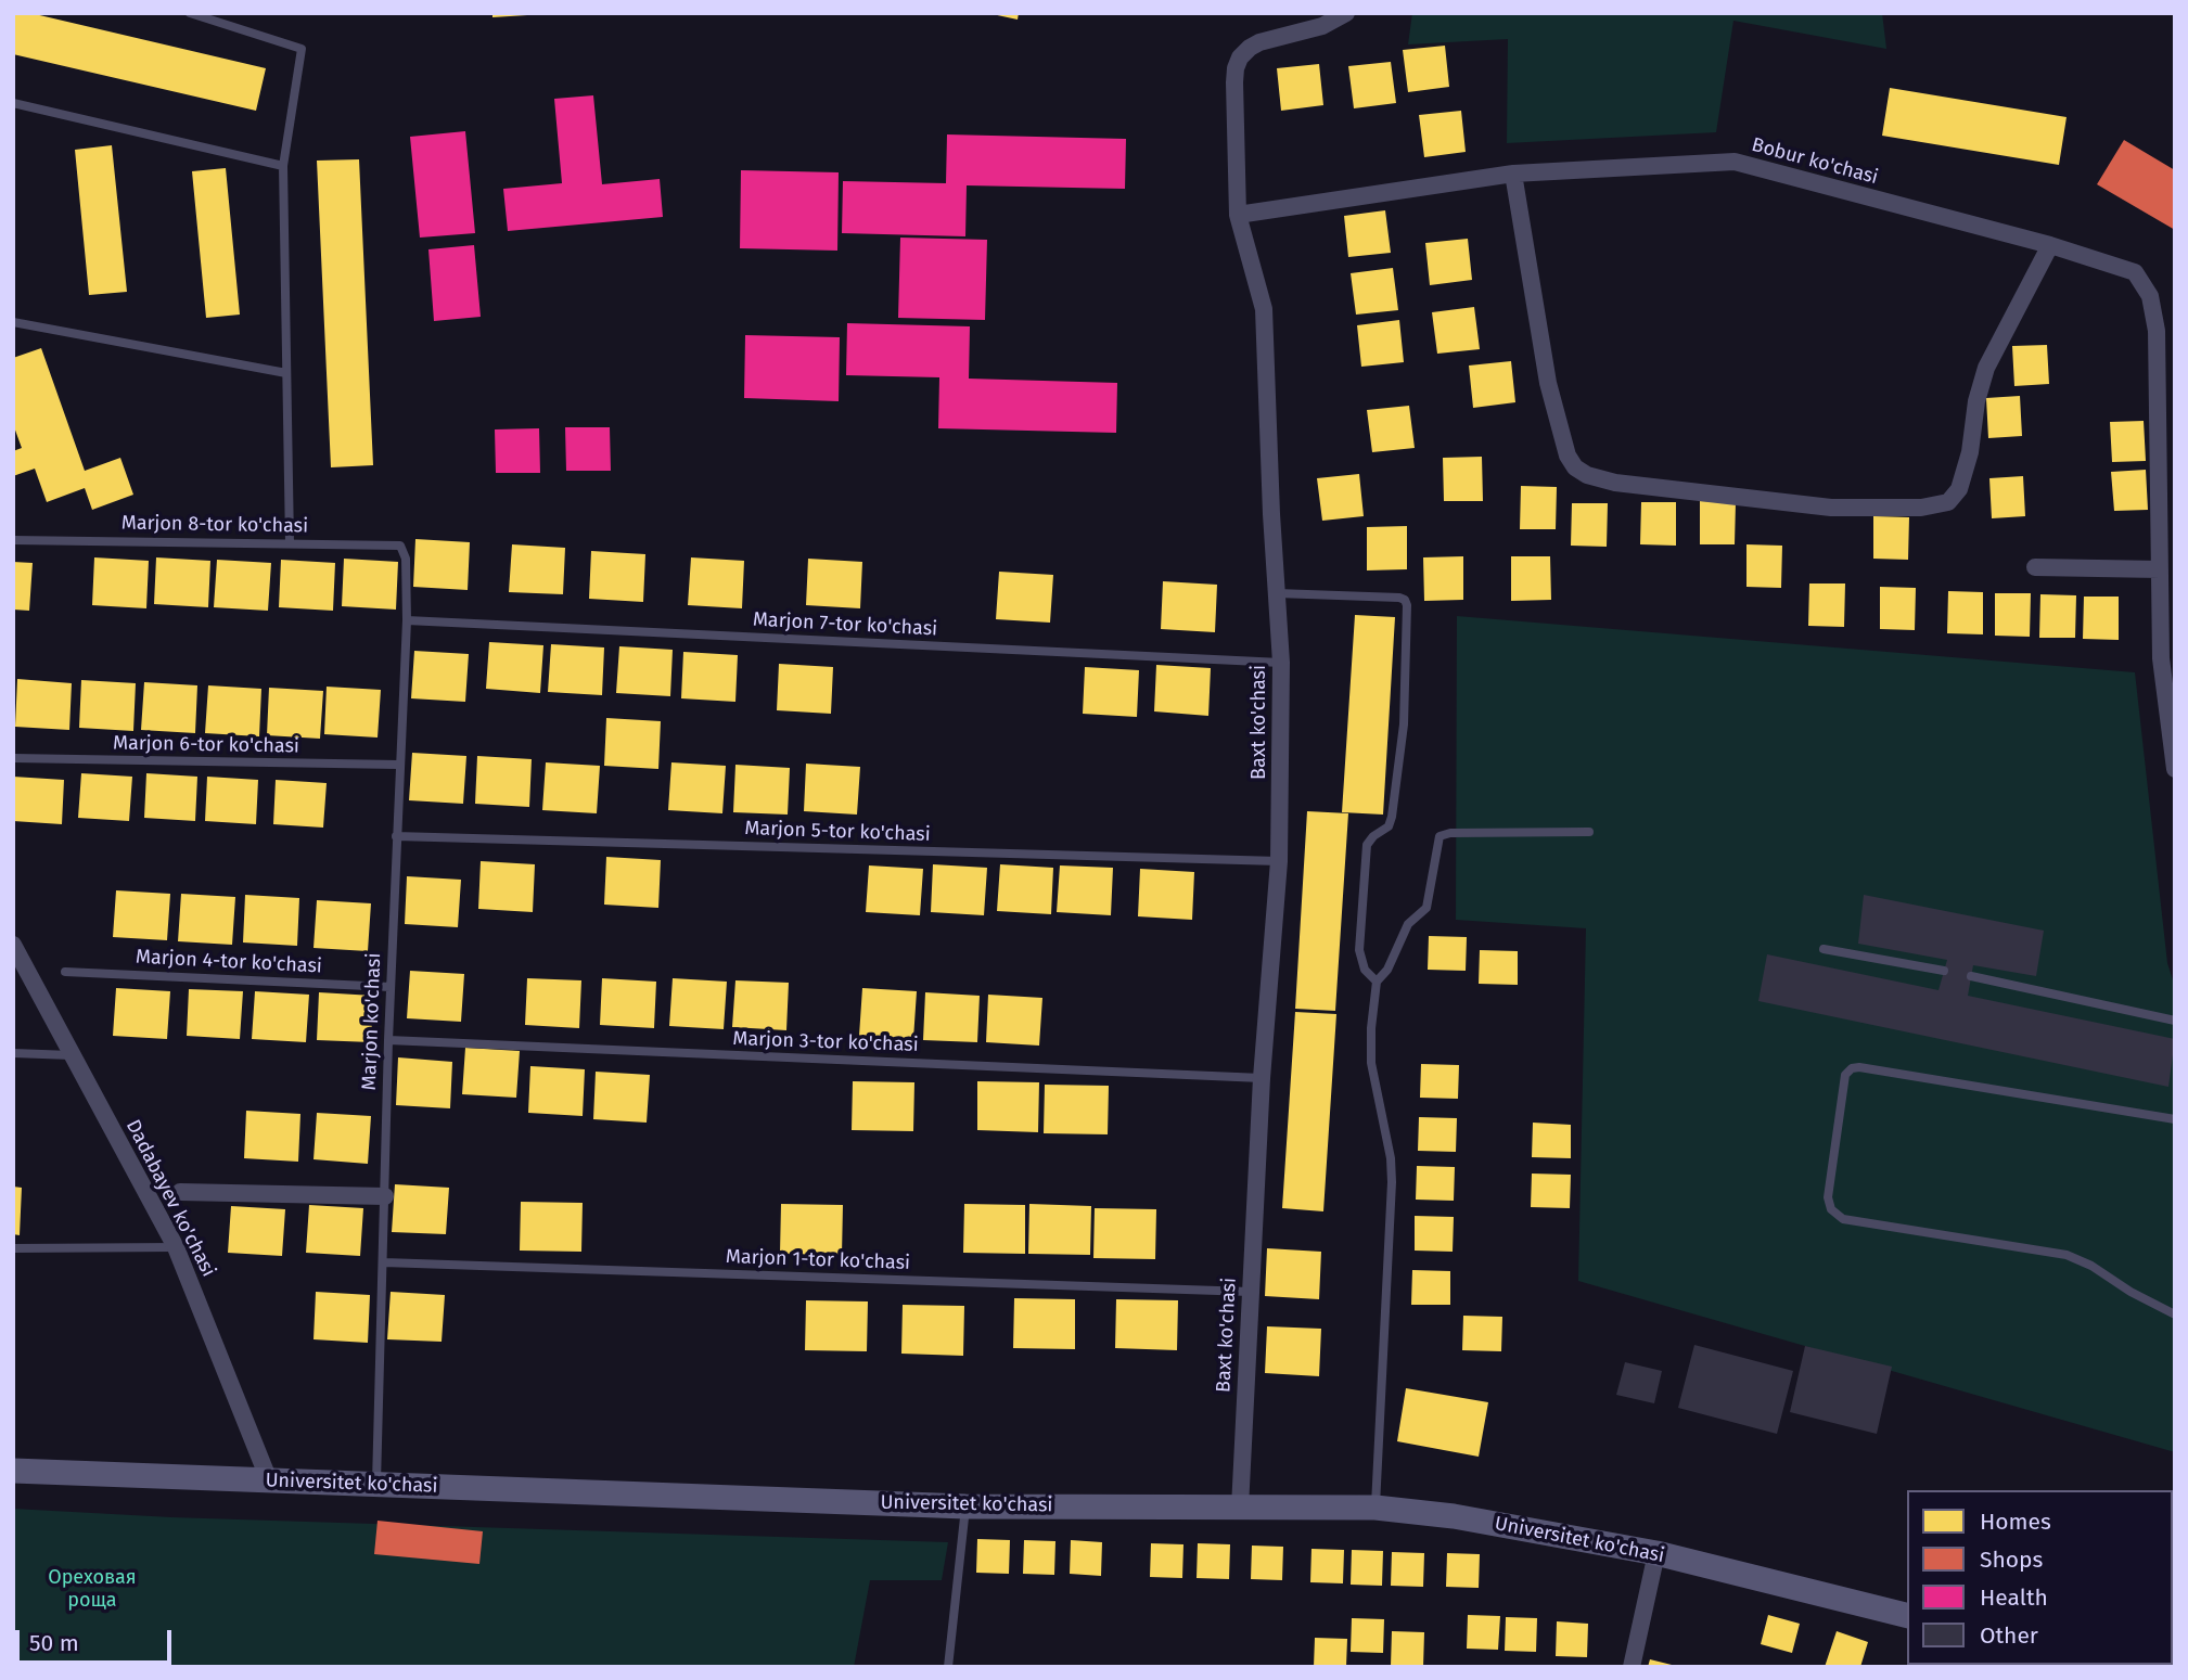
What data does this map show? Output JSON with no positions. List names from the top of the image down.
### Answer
{
  "streets": {
    "main road": ["Universitet ko'chasi"],
    "street": ["Bobur ko'chasi", "Baxt ko'chasi", "Dadabayev ko'chasi"],
    "lane": [
      "Marjon 8-tor ko'chasi",
      "Marjon 7-tor ko'chasi",
      "Marjon 6-tor ko'chasi",
      "Marjon 5-tor ko'chasi",
      "Marjon 4-tor ko'chasi",
      "Marjon ko'chasi",
      "Marjon 3-tor ko'chasi",
      "Marjon 1-tor ko'chasi"
    ]
  },
  "crossings": [
    ["Bobur ko'chasi", "Baxt ko'chasi"],
    ["Marjon 8-tor ko'chasi", "Marjon ko'chasi"],
    ["Marjon 7-tor ko'chasi", "Baxt ko'chasi"],
    ["Marjon 7-tor ko'chasi", "Marjon ko'chasi"],
    ["Baxt ko'chasi", "Marjon 5-tor ko'chasi"],
    ["Baxt ko'chasi", "Marjon 3-tor ko'chasi"],
    ["Baxt ko'chasi", "Marjon 1-tor ko'chasi"],
    ["Baxt ko'chasi", "Universitet ko'chasi"],
    ["Marjon 6-tor ko'chasi", "Marjon ko'chasi"],
    ["Marjon 5-tor ko'chasi", "Marjon ko'chasi"],
    ["Marjon 4-tor ko'chasi", "Marjon ko'chasi"],
    ["Marjon ko'chasi", "Marjon 3-tor ko'chasi"],
    ["Marjon ko'chasi", "Marjon 1-tor ko'chasi"],
    ["Marjon ko'chasi", "Universitet ko'chasi"],
    ["Dadabayev ko'chasi", "Universitet ko'chasi"]
  ],
  "parks": ["Ореховая роща"],
  "legend": [
    "Homes",
    "Shops",
    "Health",
    "Other"
  ],
  "scale_bar": "50 m"
}
